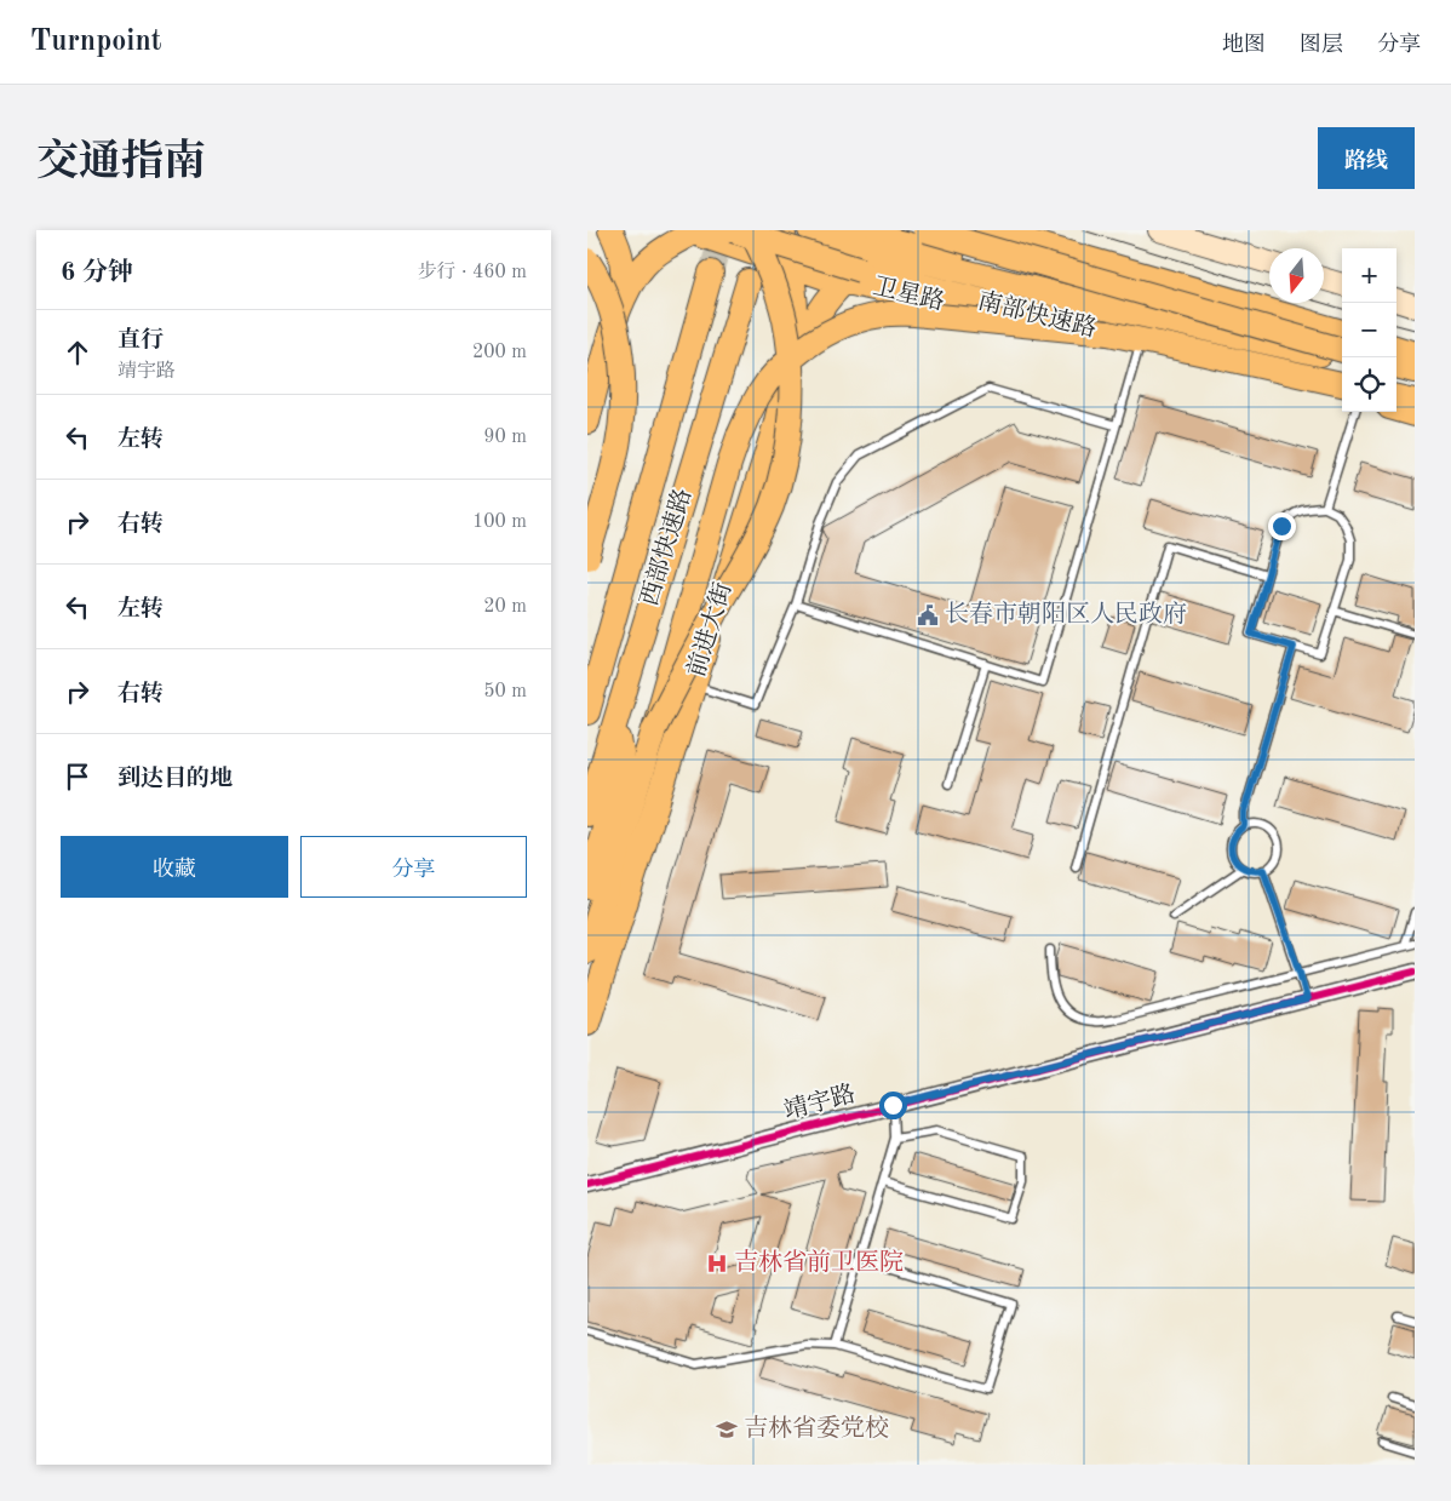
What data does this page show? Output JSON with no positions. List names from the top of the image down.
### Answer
{
  "streets": {
    "main road": [
      "卫星路",
      "南部快速路",
      "西部快速路",
      "前进大街"
    ],
    "street": ["靖宇路"]
  },
  "crossings": [
    ["卫星路", "前进大街"]
  ],
  "places": {
    "public building": ["长春市朝阳区人民政府"],
    "hospital": ["吉林省前卫医院"],
    "school or university": ["吉林省委党校"]
  },
  "north": "bottom",
  "page": {
    "header": "Turnpoint",
    "nav": ["地图", "图层", "分享"],
    "title": "交通指南",
    "buttons": [
      "路线",
      ["收藏", "分享"]
    ],
    "heading": ["6 分钟", "步行 · 460 m"],
    "map_buttons": ["+", "−"],
    "list": [
      ["直行", "靖宇路", "200 m"],
      ["左转", "90 m"],
      ["右转", "100 m"],
      ["左转", "20 m"],
      ["右转", "50 m"],
      "到达目的地"
    ]
  }
}
